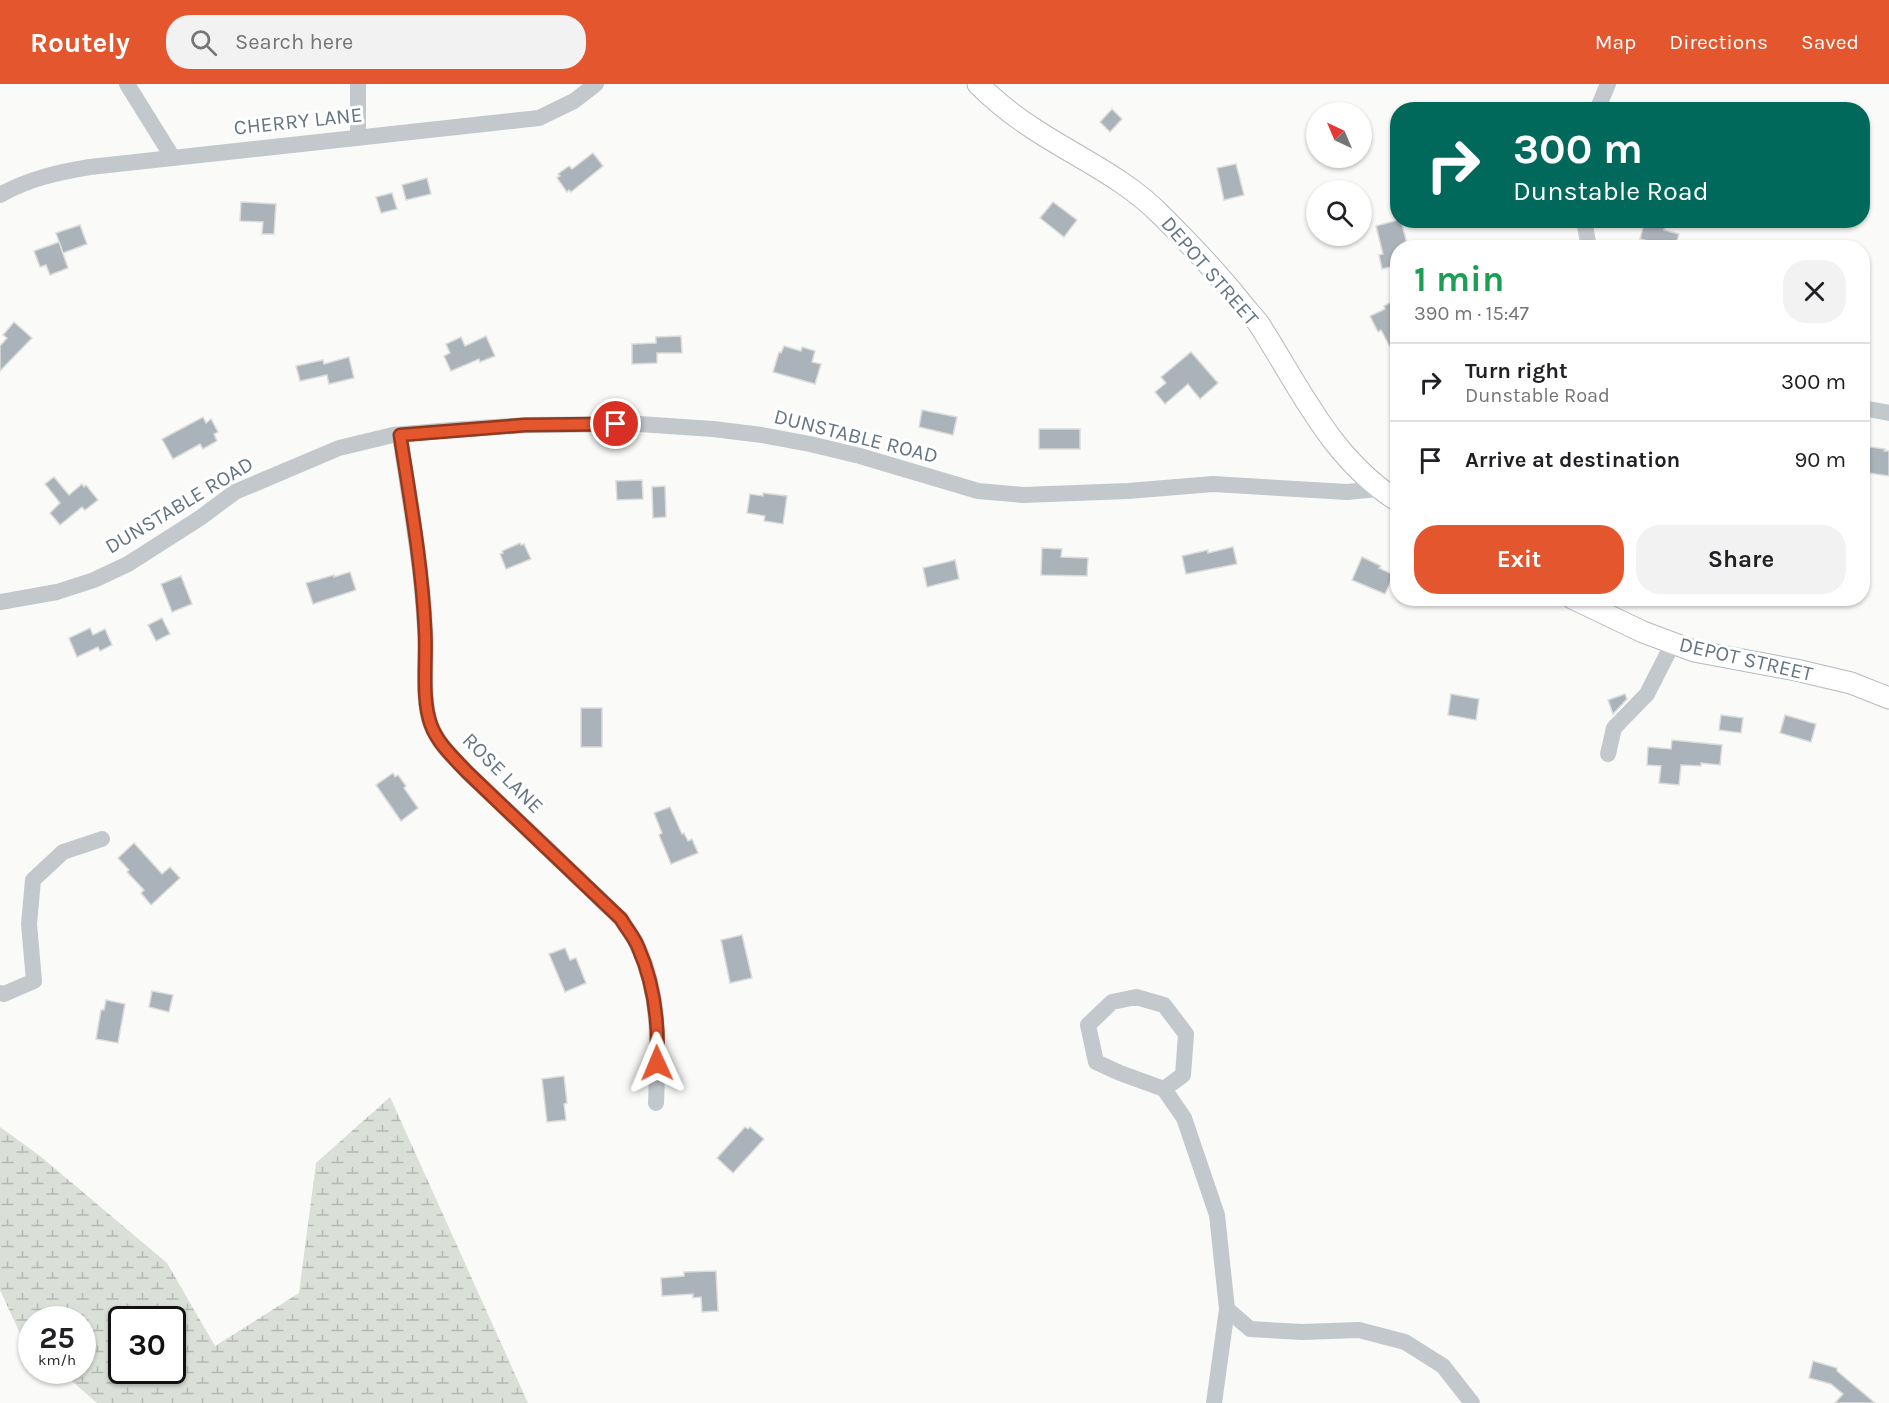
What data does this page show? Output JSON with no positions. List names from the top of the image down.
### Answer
{
  "streets": {
    "main road": ["DEPOT STREET"],
    "street": ["CHERRY LANE", "DUNSTABLE ROAD", "ROSE LANE"]
  },
  "crossings": [
    ["DEPOT STREET", "DUNSTABLE ROAD"],
    ["DUNSTABLE ROAD", "ROSE LANE"]
  ],
  "north": "top left",
  "page": {
    "header": "Routely",
    "search": "Search here",
    "nav": ["Map", "Directions", "Saved"],
    "turn": ["300 m", "Dunstable Road"],
    "heading": ["1 min", "390 m · 15:47"],
    "list": [
      {
        "name": "Turn right",
        "note": "Dunstable Road",
        "value": "300 m"
      },
      {
        "name": "Arrive at destination",
        "value": "90 m"
      }
    ],
    "buttons": ["Exit", "Share"],
    "speed": "25 km/h",
    "limit": "30"
  }
}
